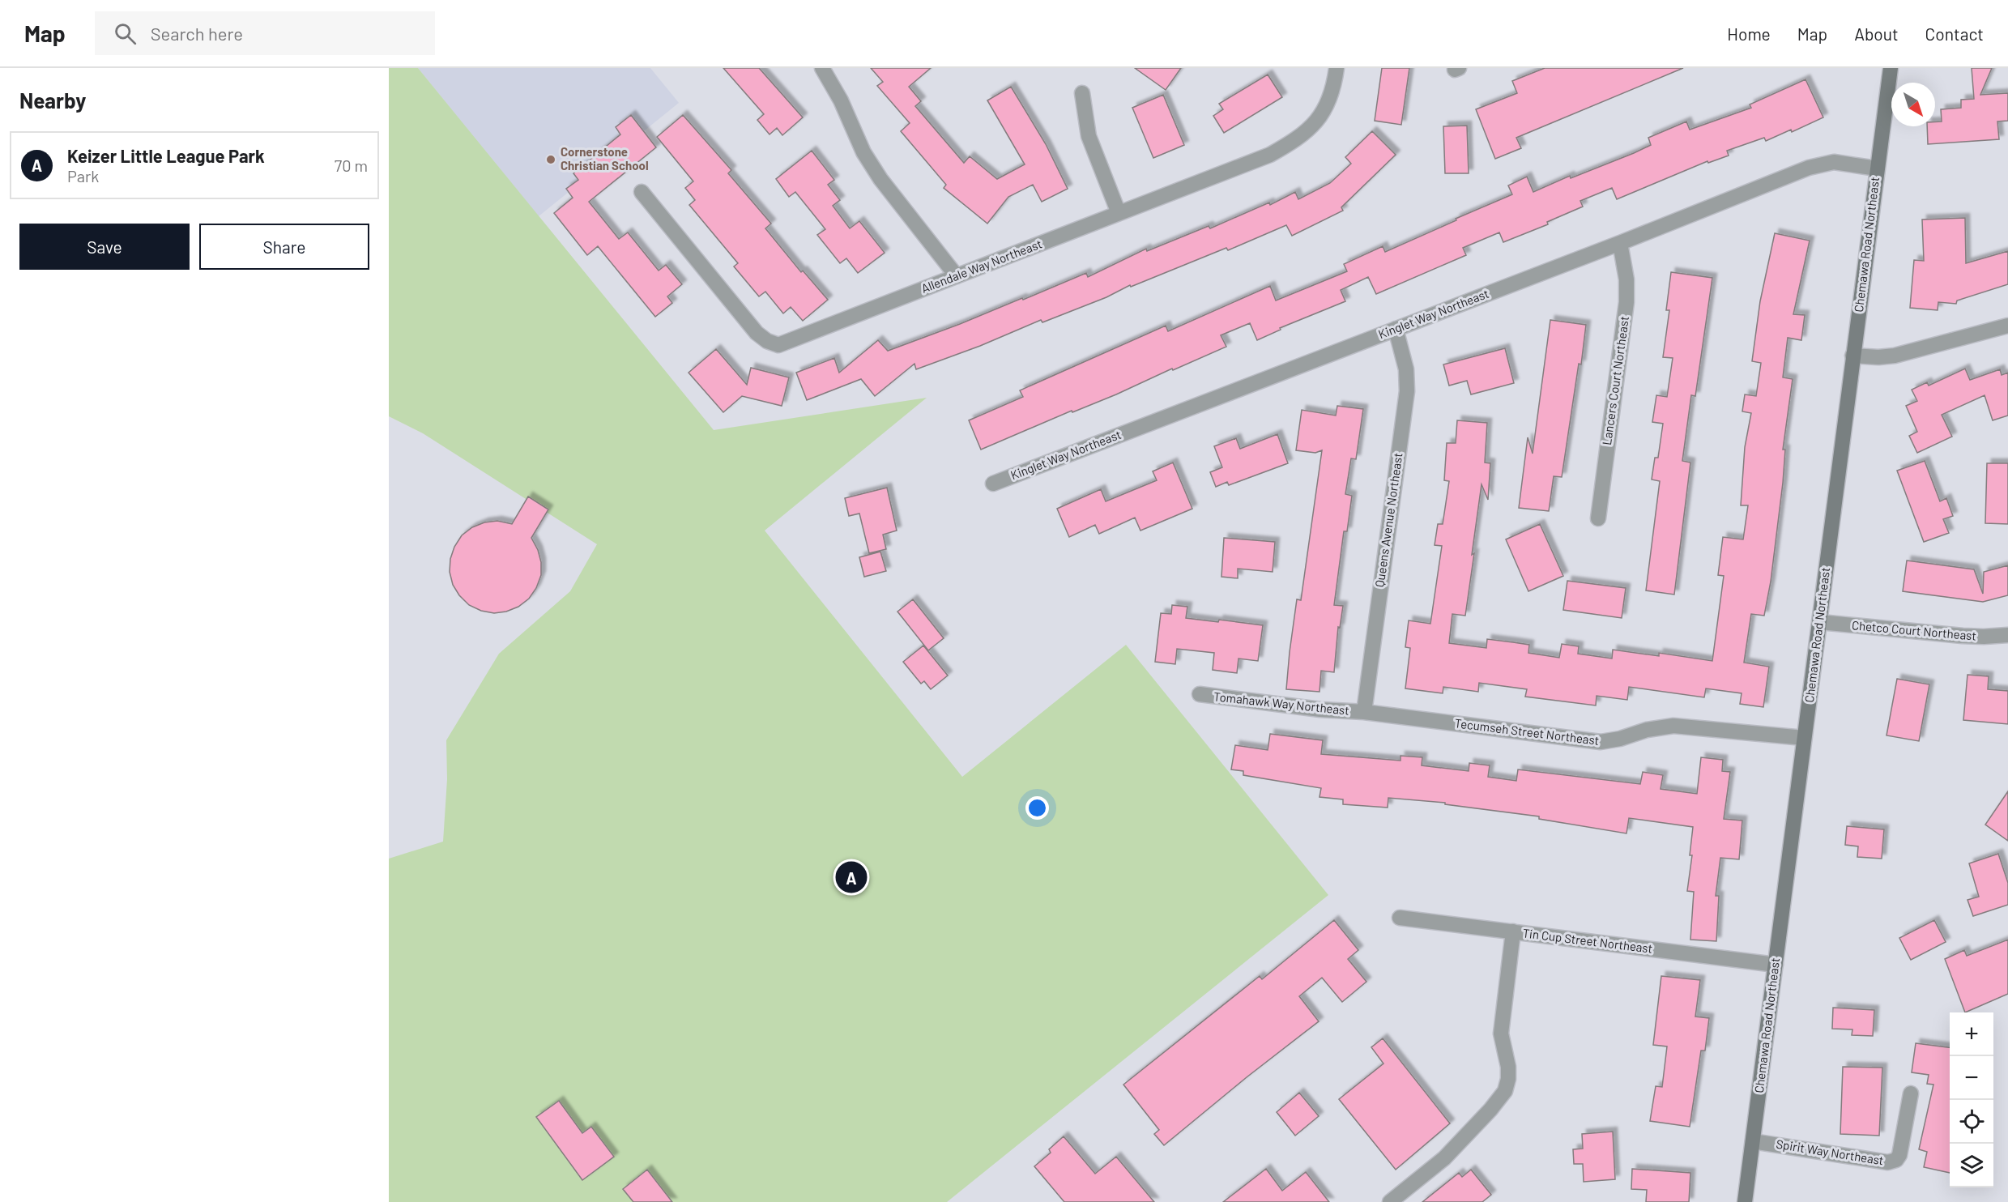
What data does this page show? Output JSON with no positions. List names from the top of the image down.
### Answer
{
  "streets": {
    "main road": ["Chemawa Road Northeast"],
    "street": [
      "Allendale Way Northeast",
      "Kinglet Way Northeast",
      "Lancers Court Northeast",
      "Queens Avenue Northeast",
      "Chetco Court Northeast",
      "Tomahawk Way Northeast",
      "Tecumseh Street Northeast",
      "Tin Cup Street Northeast",
      "Spirit Way Northeast"
    ]
  },
  "crossings": [
    ["Chemawa Road Northeast", "Kinglet Way Northeast"],
    ["Chemawa Road Northeast", "Chetco Court Northeast"],
    ["Chemawa Road Northeast", "Tecumseh Street Northeast"],
    ["Chemawa Road Northeast", "Tin Cup Street Northeast"],
    ["Chemawa Road Northeast", "Spirit Way Northeast"],
    ["Kinglet Way Northeast", "Lancers Court Northeast"],
    ["Kinglet Way Northeast", "Queens Avenue Northeast"],
    ["Queens Avenue Northeast", "Tomahawk Way Northeast"],
    ["Queens Avenue Northeast", "Tecumseh Street Northeast"],
    ["Tomahawk Way Northeast", "Tecumseh Street Northeast"]
  ],
  "places": ["Cornerstone Christian School"],
  "north": "bottom right",
  "page": {
    "header": "Map",
    "search": "Search here",
    "nav": [
      "Home",
      "Map",
      "About",
      "Contact"
    ],
    "heading": "Nearby",
    "list": [
      {
        "mark": "A",
        "name": "Keizer Little League Park",
        "note": "Park",
        "value": "70 m"
      }
    ],
    "buttons": ["Save", "Share"],
    "pins": "A",
    "map_buttons": ["+", "−"]
  }
}
